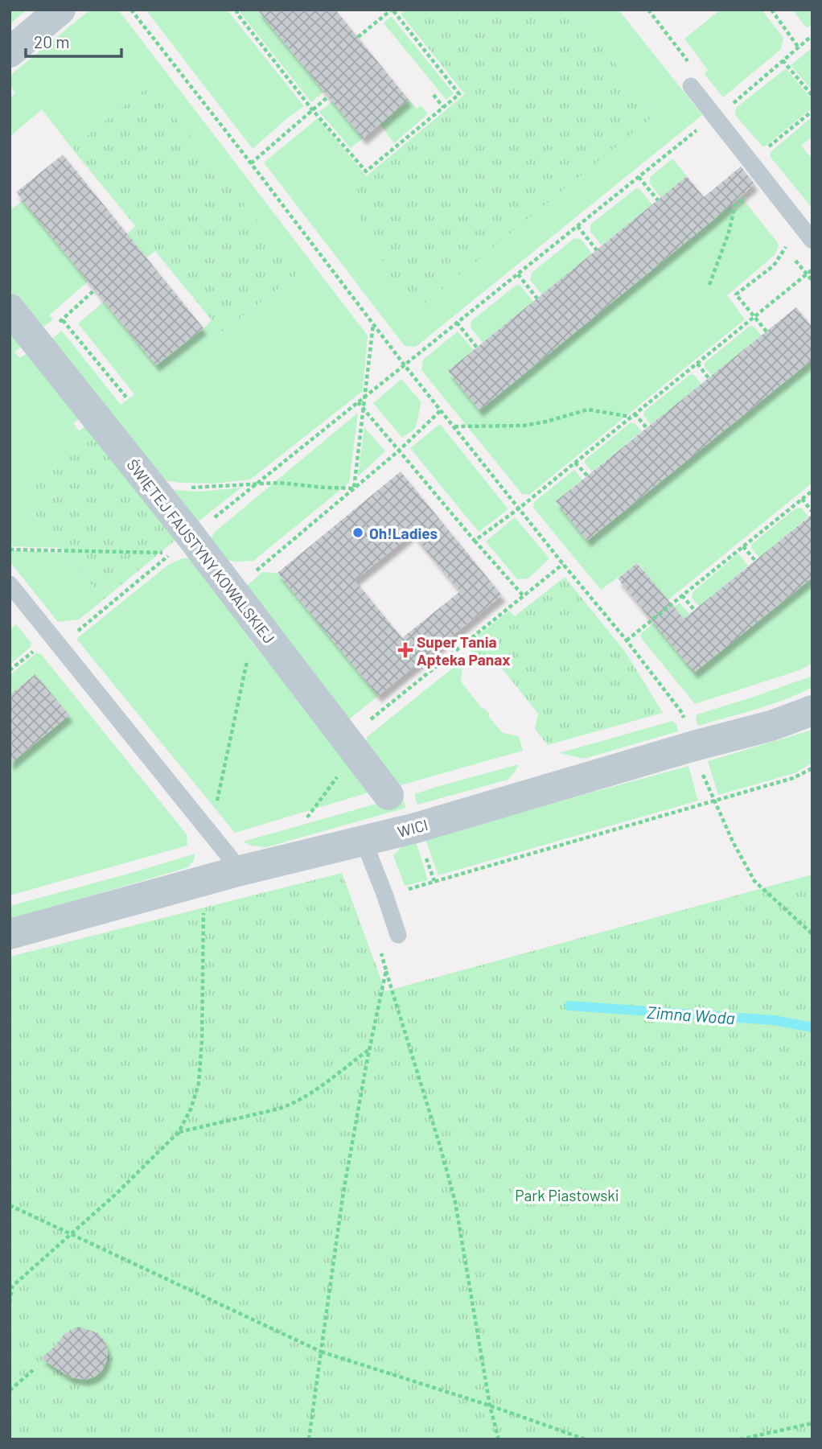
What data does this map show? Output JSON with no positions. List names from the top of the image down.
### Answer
{
  "streets": {
    "street": ["ŚWIĘTEJ FAUSTYNY KOWALSKIEJ", "WICI"]
  },
  "water": ["Zimna Woda"],
  "parks": ["Park Piastowski"],
  "places": {
    "other": ["Oh!Ladies"],
    "health": ["Super Tania Apteka Panax"]
  },
  "scale_bar": "20 m"
}
